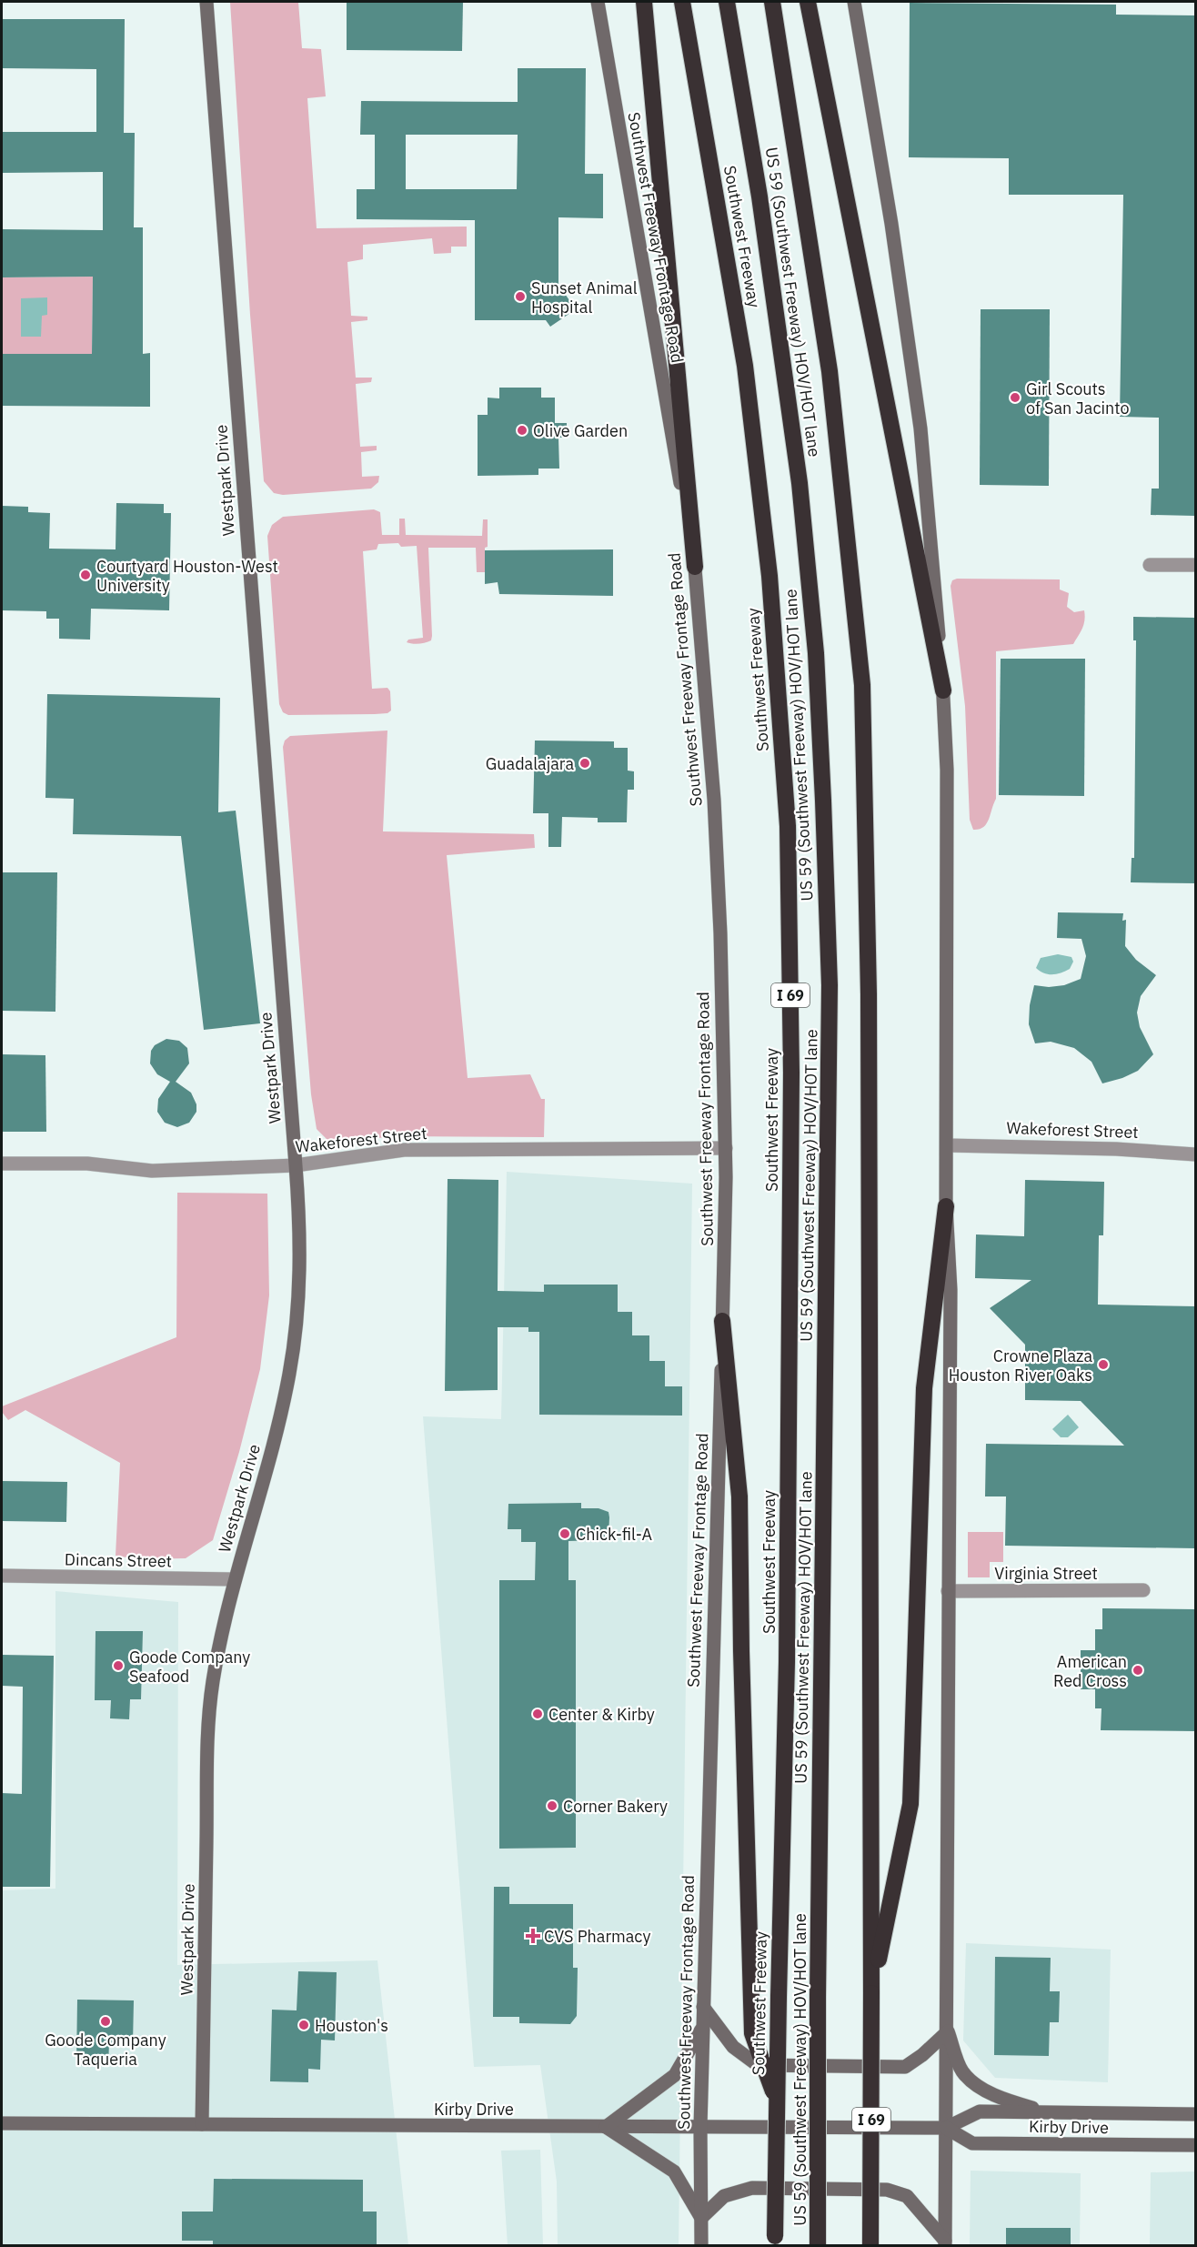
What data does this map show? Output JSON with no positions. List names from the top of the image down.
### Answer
{
  "streets": {
    "highway": ["Southwest Freeway", "US 59 (Southwest Freeway) HOV/HOT lane", "I 69"],
    "main road": ["Southwest Freeway Frontage Road", "Westpark Drive", "Kirby Drive"],
    "street": ["Wakeforest Street", "Dincans Street", "Virginia Street"]
  },
  "crossings": [
    ["Southwest Freeway Frontage Road", "Wakeforest Street"],
    ["Southwest Freeway Frontage Road", "Kirby Drive"],
    ["Westpark Drive", "Wakeforest Street"],
    ["Westpark Drive", "Dincans Street"],
    ["Westpark Drive", "Kirby Drive"]
  ],
  "places": {
    "other": [
      "Sunset Animal Hospital",
      "Girl Scouts of San Jacinto",
      "Olive Garden",
      "Courtyard Houston-West University",
      "Guadalajara",
      "Crowne Plaza Houston River Oaks",
      "Chick-fil-A",
      "Goode Company Seafood",
      "American Red Cross",
      "Center & Kirby",
      "Corner Bakery",
      "Goode Company Taqueria",
      "Houston's"
    ],
    "health": ["CVS Pharmacy"]
  }
}
